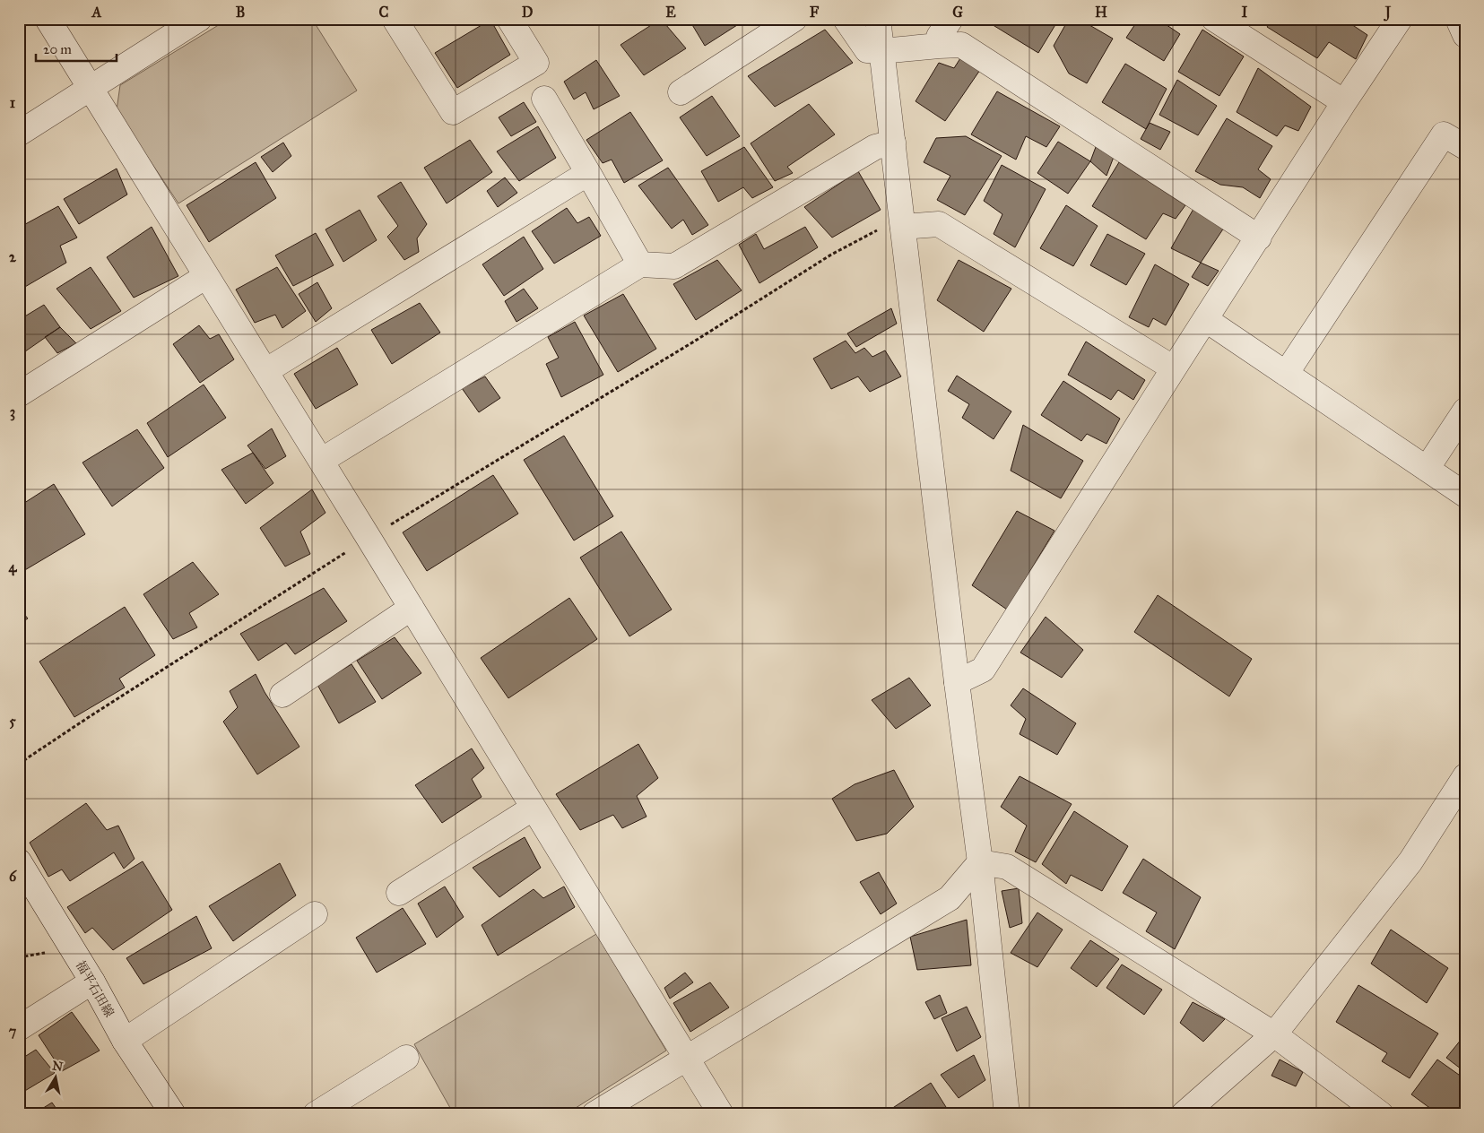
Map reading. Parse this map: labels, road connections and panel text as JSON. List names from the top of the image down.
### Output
{
  "streets": {
    "street": ["福平石田線"]
  },
  "scale_bar": "20 m",
  "north": "top",
  "grid": {
    "columns": [
      "A",
      "B",
      "C",
      "D",
      "E",
      "F",
      "G",
      "H",
      "I",
      "J"
    ],
    "rows": [
      "1",
      "2",
      "3",
      "4",
      "5",
      "6",
      "7"
    ]
  }
}
